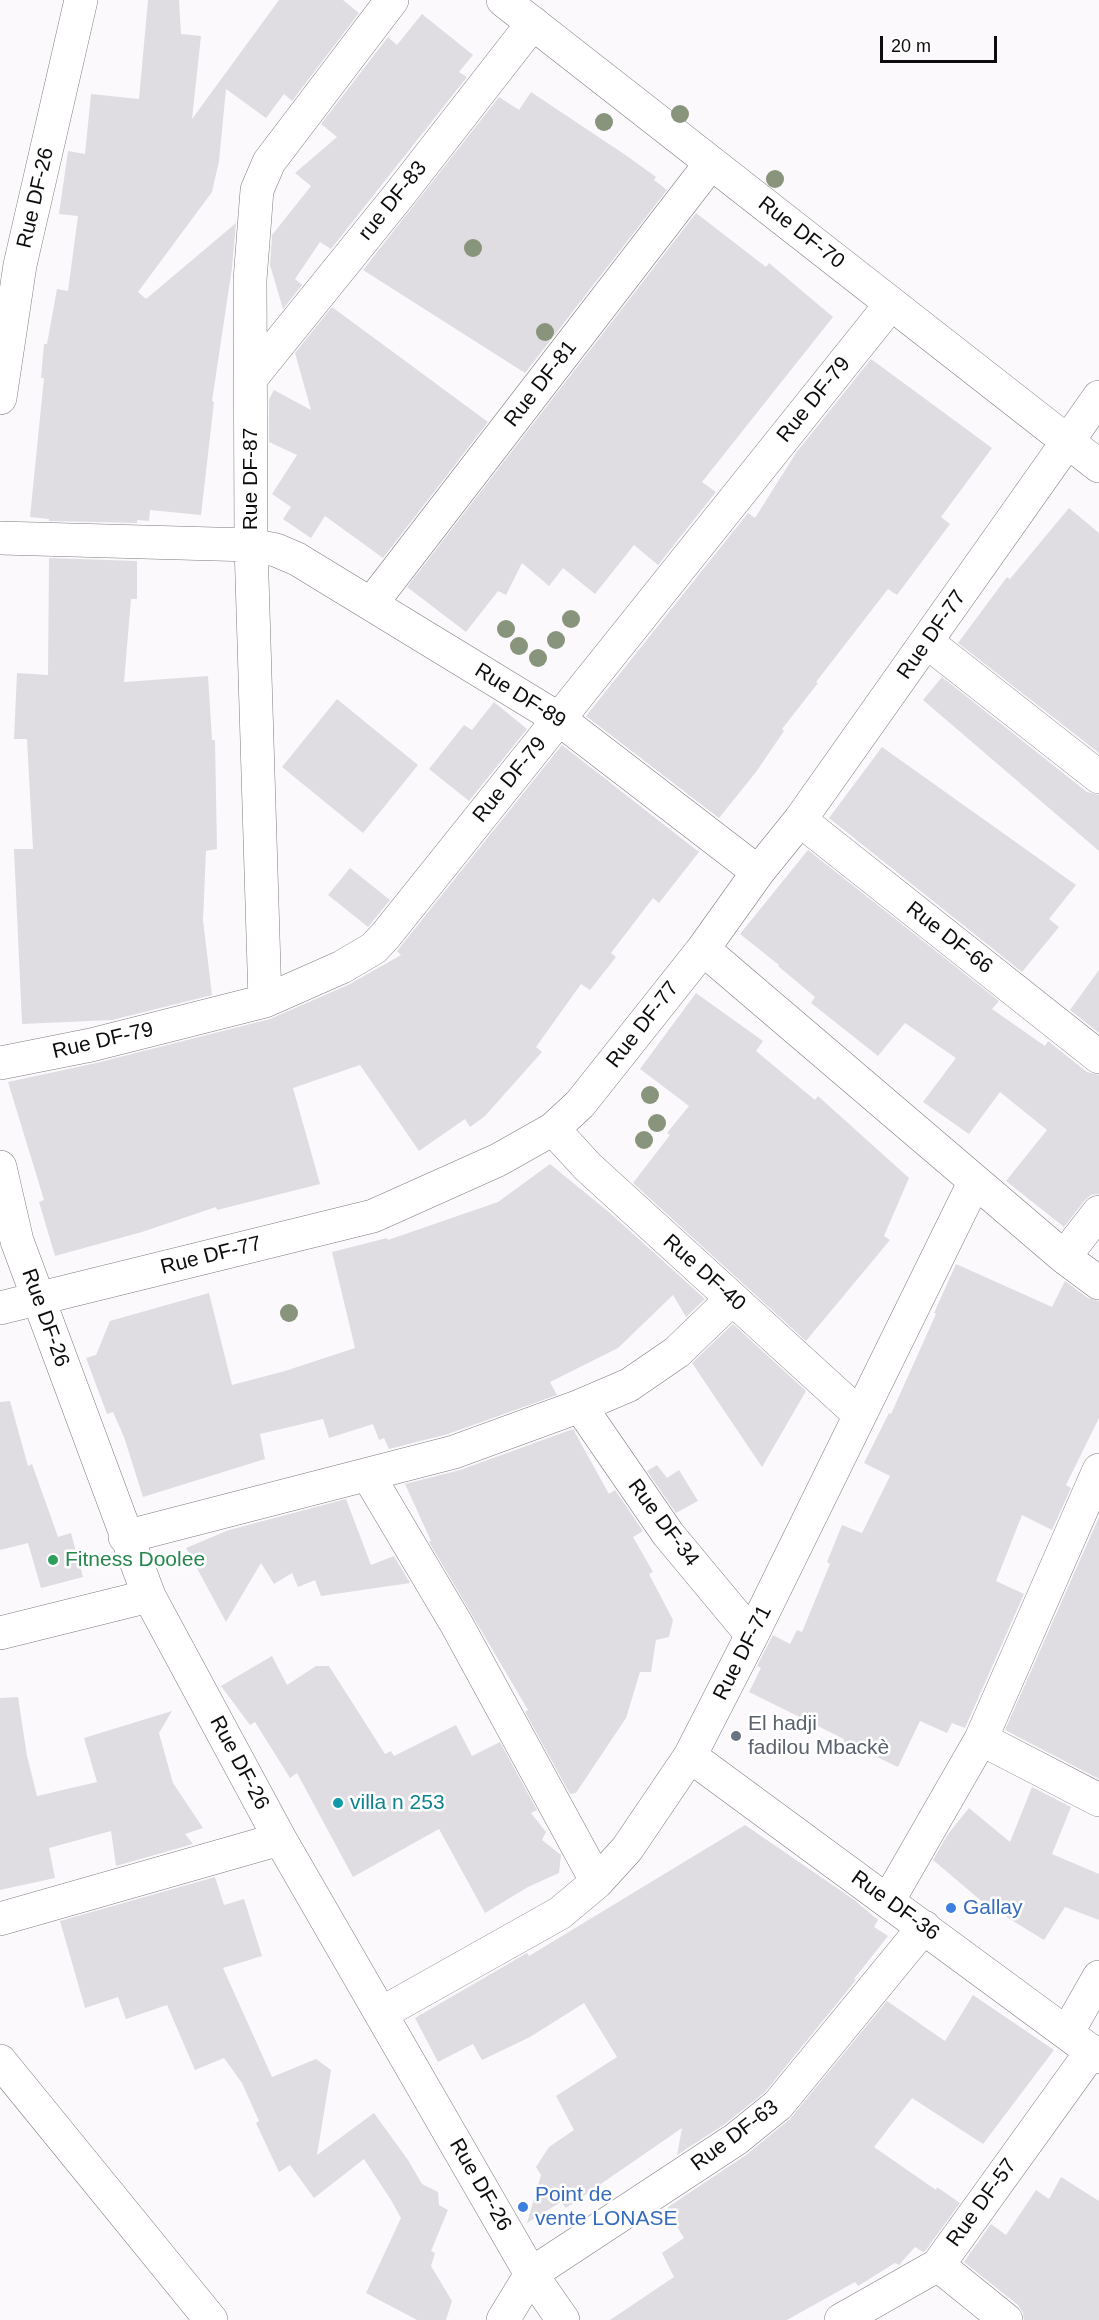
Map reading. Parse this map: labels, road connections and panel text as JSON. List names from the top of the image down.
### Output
{
  "streets": {
    "street": [
      "Rue DF-26",
      "rue DF-83",
      "Rue DF-70",
      "Rue DF-81",
      "Rue DF-79",
      "Rue DF-87",
      "Rue DF-77",
      "Rue DF-89",
      "Rue DF-66",
      "Rue DF-40",
      "Rue DF-34",
      "Rue DF-71",
      "Rue DF-36",
      "Rue DF-63",
      "Rue DF-57"
    ]
  },
  "crossings": [
    ["Rue DF-26", "Rue DF-77"],
    ["Rue DF-26", "Rue DF-71"],
    ["Rue DF-26", "Rue DF-63"],
    ["rue DF-83", "Rue DF-70"],
    ["rue DF-83", "Rue DF-87"],
    ["Rue DF-70", "Rue DF-81"],
    ["Rue DF-70", "Rue DF-79"],
    ["Rue DF-70", "Rue DF-77"],
    ["Rue DF-81", "Rue DF-89"],
    ["Rue DF-79", "Rue DF-87"],
    ["Rue DF-79", "Rue DF-89"],
    ["Rue DF-87", "Rue DF-89"],
    ["Rue DF-77", "Rue DF-89"],
    ["Rue DF-77", "Rue DF-66"],
    ["Rue DF-77", "Rue DF-40"],
    ["Rue DF-40", "Rue DF-71"],
    ["Rue DF-34", "Rue DF-71"],
    ["Rue DF-71", "Rue DF-36"],
    ["Rue DF-36", "Rue DF-63"],
    ["Rue DF-36", "Rue DF-57"]
  ],
  "places": [
    "Fitness Doolee",
    "El hadji fadilou Mbackè",
    "villa n 253",
    "Gallay",
    "Point de vente LONASE"
  ],
  "scale_bar": "20 m"
}
